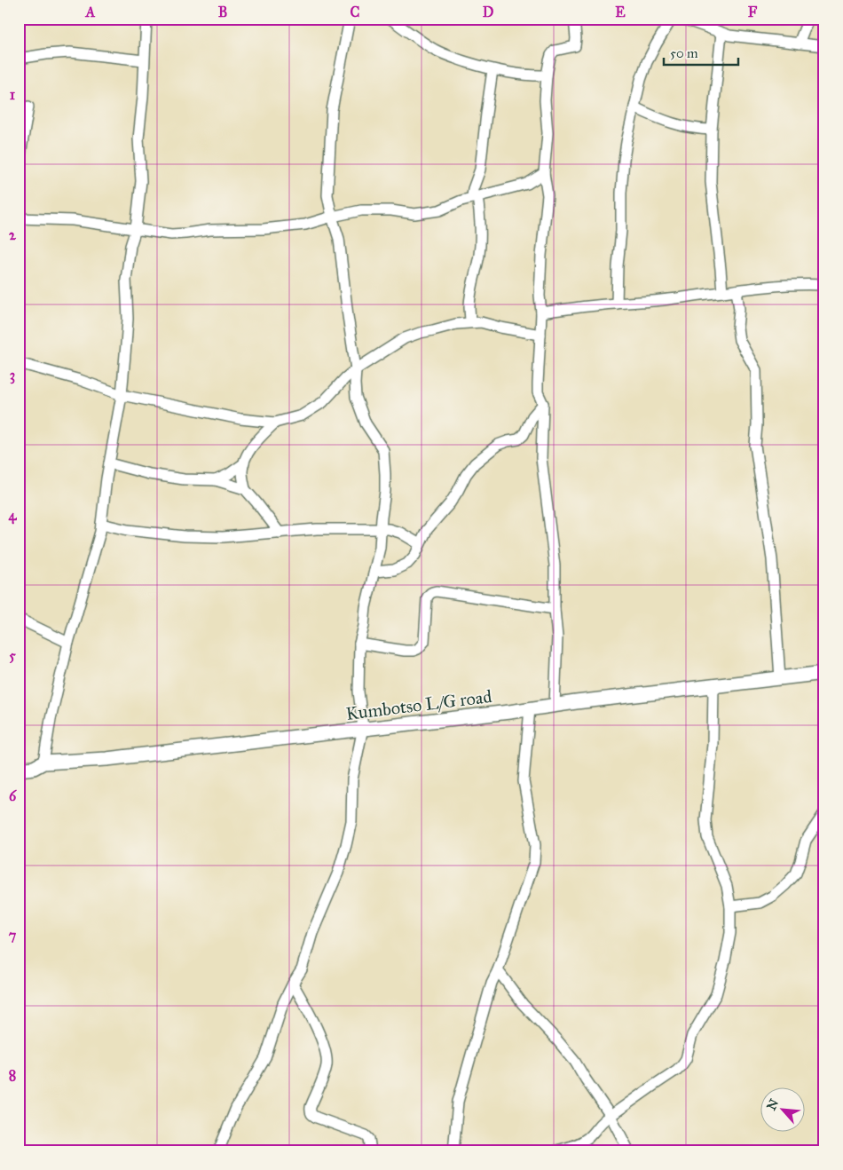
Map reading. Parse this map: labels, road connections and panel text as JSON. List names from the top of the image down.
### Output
{
  "streets": {
    "main road": ["Kumbotso L/G road"]
  },
  "scale_bar": "50 m",
  "north": "top left",
  "grid": {
    "columns": [
      "A",
      "B",
      "C",
      "D",
      "E",
      "F"
    ],
    "rows": [
      "1",
      "2",
      "3",
      "4",
      "5",
      "6",
      "7",
      "8"
    ]
  }
}
